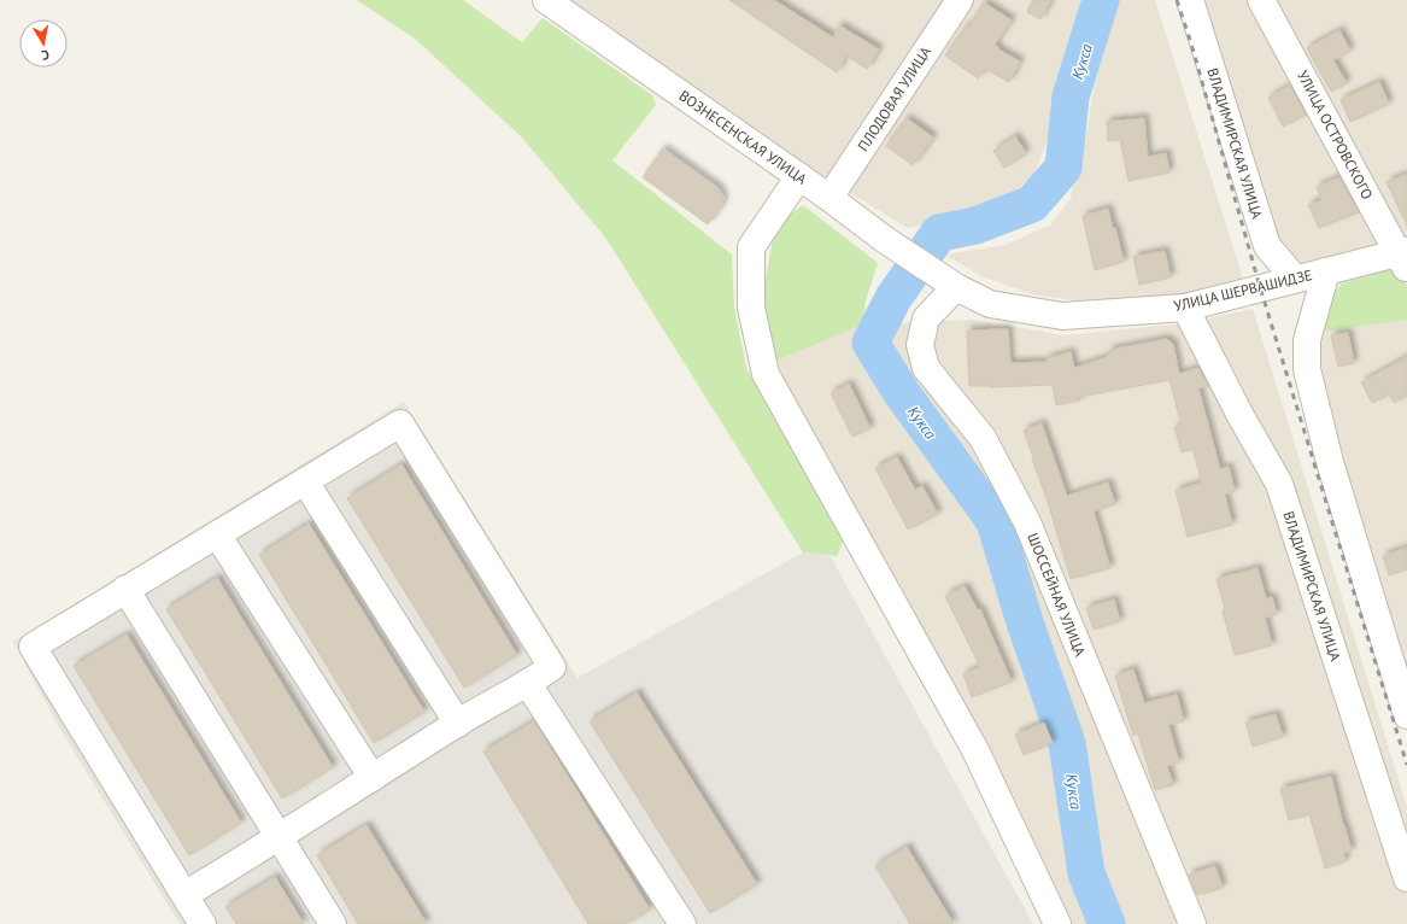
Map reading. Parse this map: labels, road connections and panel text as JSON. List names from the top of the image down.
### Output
{
  "streets": {
    "street": [
      "ПЛОДОВАЯ УЛИЦА",
      "УЛИЦА ОСТРОВСКОГО",
      "ВОЗНЕСЕНСКАЯ УЛИЦА",
      "ВЛАДИМИРСКАЯ УЛИЦА",
      "УЛИЦА ШЕРВАШИДЗЕ",
      "ШОССЕЙНАЯ УЛИЦА"
    ]
  },
  "crossings": [
    ["ПЛОДОВАЯ УЛИЦА", "ВОЗНЕСЕНСКАЯ УЛИЦА"],
    ["УЛИЦА ОСТРОВСКОГО", "УЛИЦА ШЕРВАШИДЗЕ"],
    ["ВОЗНЕСЕНСКАЯ УЛИЦА", "УЛИЦА ШЕРВАШИДЗЕ"],
    ["ВОЗНЕСЕНСКАЯ УЛИЦА", "ШОССЕЙНАЯ УЛИЦА"],
    ["ВЛАДИМИРСКАЯ УЛИЦА", "УЛИЦА ШЕРВАШИДЗЕ"],
    ["УЛИЦА ШЕРВАШИДЗЕ", "ШОССЕЙНАЯ УЛИЦА"]
  ],
  "water": ["Кукса"],
  "north": "bottom"
}
